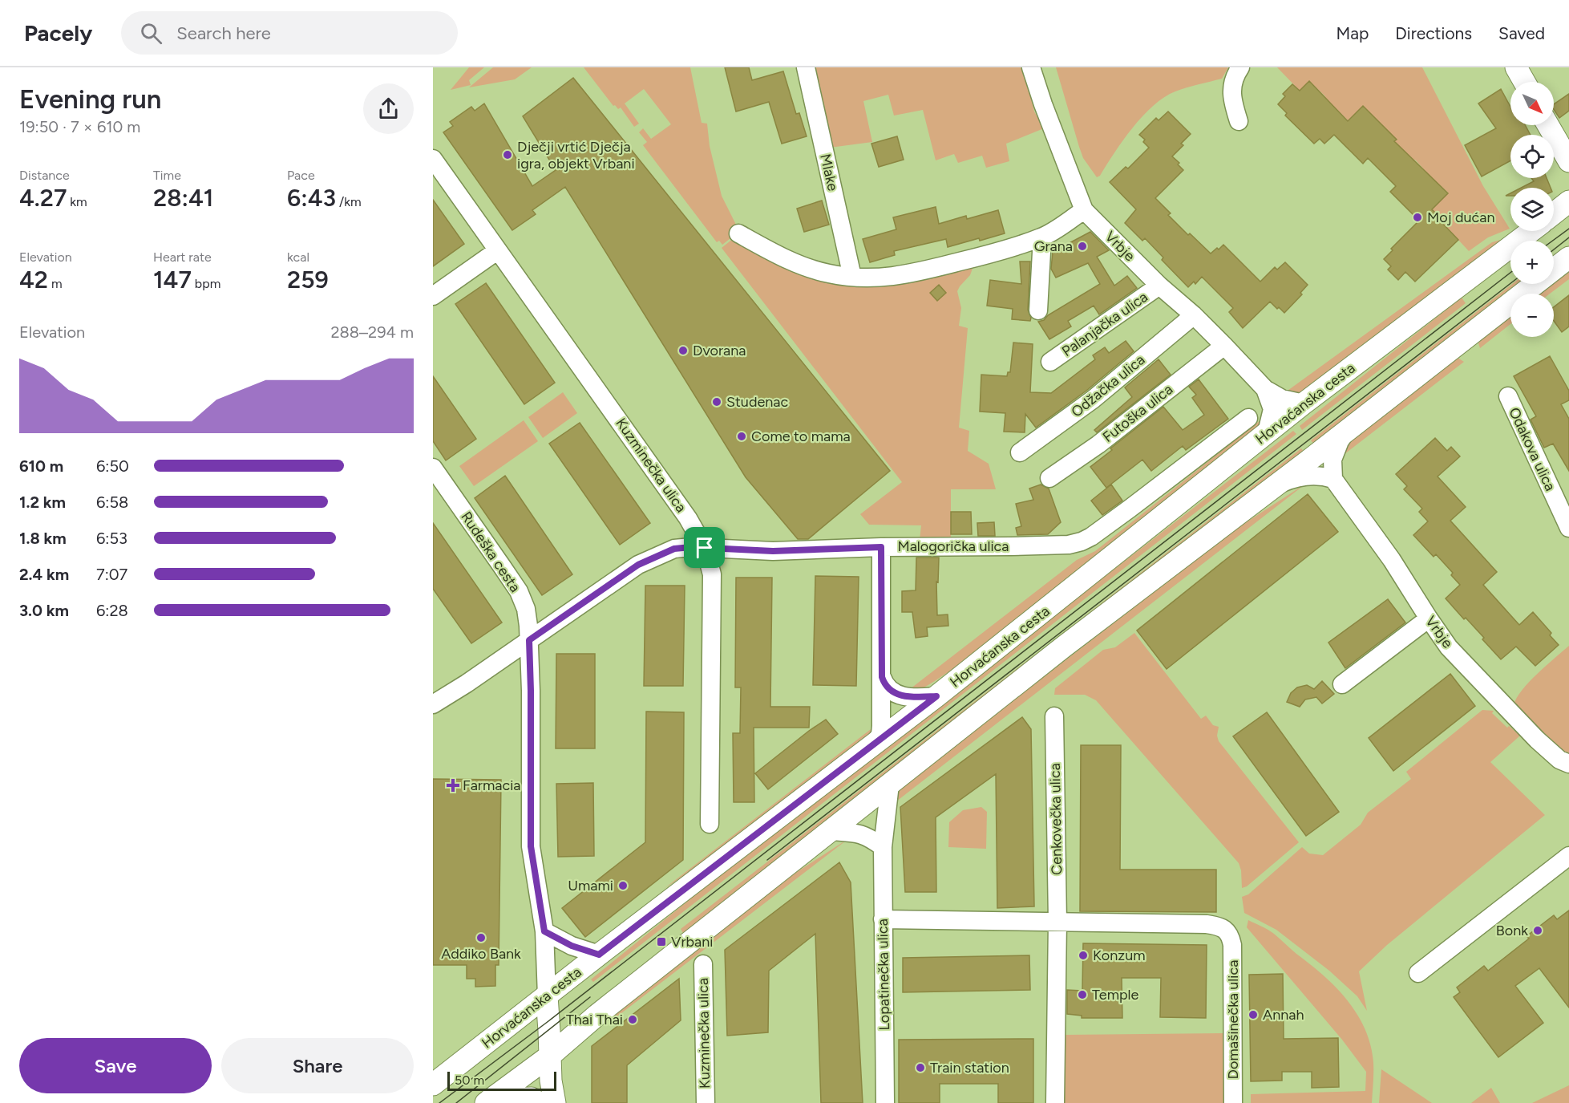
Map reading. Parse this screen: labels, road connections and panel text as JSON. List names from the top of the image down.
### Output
{
  "streets": {
    "street": [
      "Mlake",
      "Vrbje",
      "Palanjačka ulica",
      "Odžačka ulica",
      "Horvaćanska cesta",
      "Futoška ulica",
      "Odakova ulica",
      "Kuzminečka ulica",
      "Malogorička ulica",
      "Rudeška cesta",
      "Cenkovečka ulica",
      "Lopatinečka ulica",
      "Domašinečka ulica"
    ]
  },
  "crossings": [
    ["Vrbje", "Palanjačka ulica"],
    ["Vrbje", "Odžačka ulica"],
    ["Vrbje", "Horvaćanska cesta"],
    ["Vrbje", "Futoška ulica"],
    ["Horvaćanska cesta", "Rudeška cesta"],
    ["Kuzminečka ulica", "Malogorička ulica"],
    ["Malogorička ulica", "Rudeška cesta"],
    ["Cenkovečka ulica", "Domašinečka ulica"]
  ],
  "places": {
    "other": [
      "Dječji vrtić Dječja igra, objekt Vrbani",
      "Moj dućan",
      "Grana",
      "Dvorana",
      "Studenac",
      "Come to mama",
      "Umami",
      "Bonk",
      "Addiko Bank",
      "Konzum",
      "Temple",
      "Annah",
      "Thai Thai",
      "Train station"
    ],
    "health": ["Farmacia"],
    "transit": ["Vrbani"]
  },
  "scale_bar": "50 m",
  "north": "bottom right",
  "page": {
    "header": "Pacely",
    "search": "Search here",
    "nav": ["Map", "Directions", "Saved"],
    "heading": ["Evening run", "19:50 · 7 × 610 m"],
    "map_buttons": ["+", "−"],
    "stats": [
      ["Distance", "4.27 km"],
      ["Time", "28:41"],
      ["Pace", "6:43 /km"],
      ["Elevation", "42 m"],
      ["Heart rate", "147 bpm"],
      ["kcal", "259"]
    ],
    "chart": ["Elevation", "288–294 m"],
    "list": [
      {
        "name": "610 m",
        "note": "6:50"
      },
      {
        "name": "1.2 km",
        "note": "6:58"
      },
      {
        "name": "1.8 km",
        "note": "6:53"
      },
      {
        "name": "2.4 km",
        "note": "7:07"
      },
      {
        "name": "3.0 km",
        "note": "6:28"
      }
    ],
    "buttons": ["Save", "Share"],
    "scale": "50 m"
  }
}
